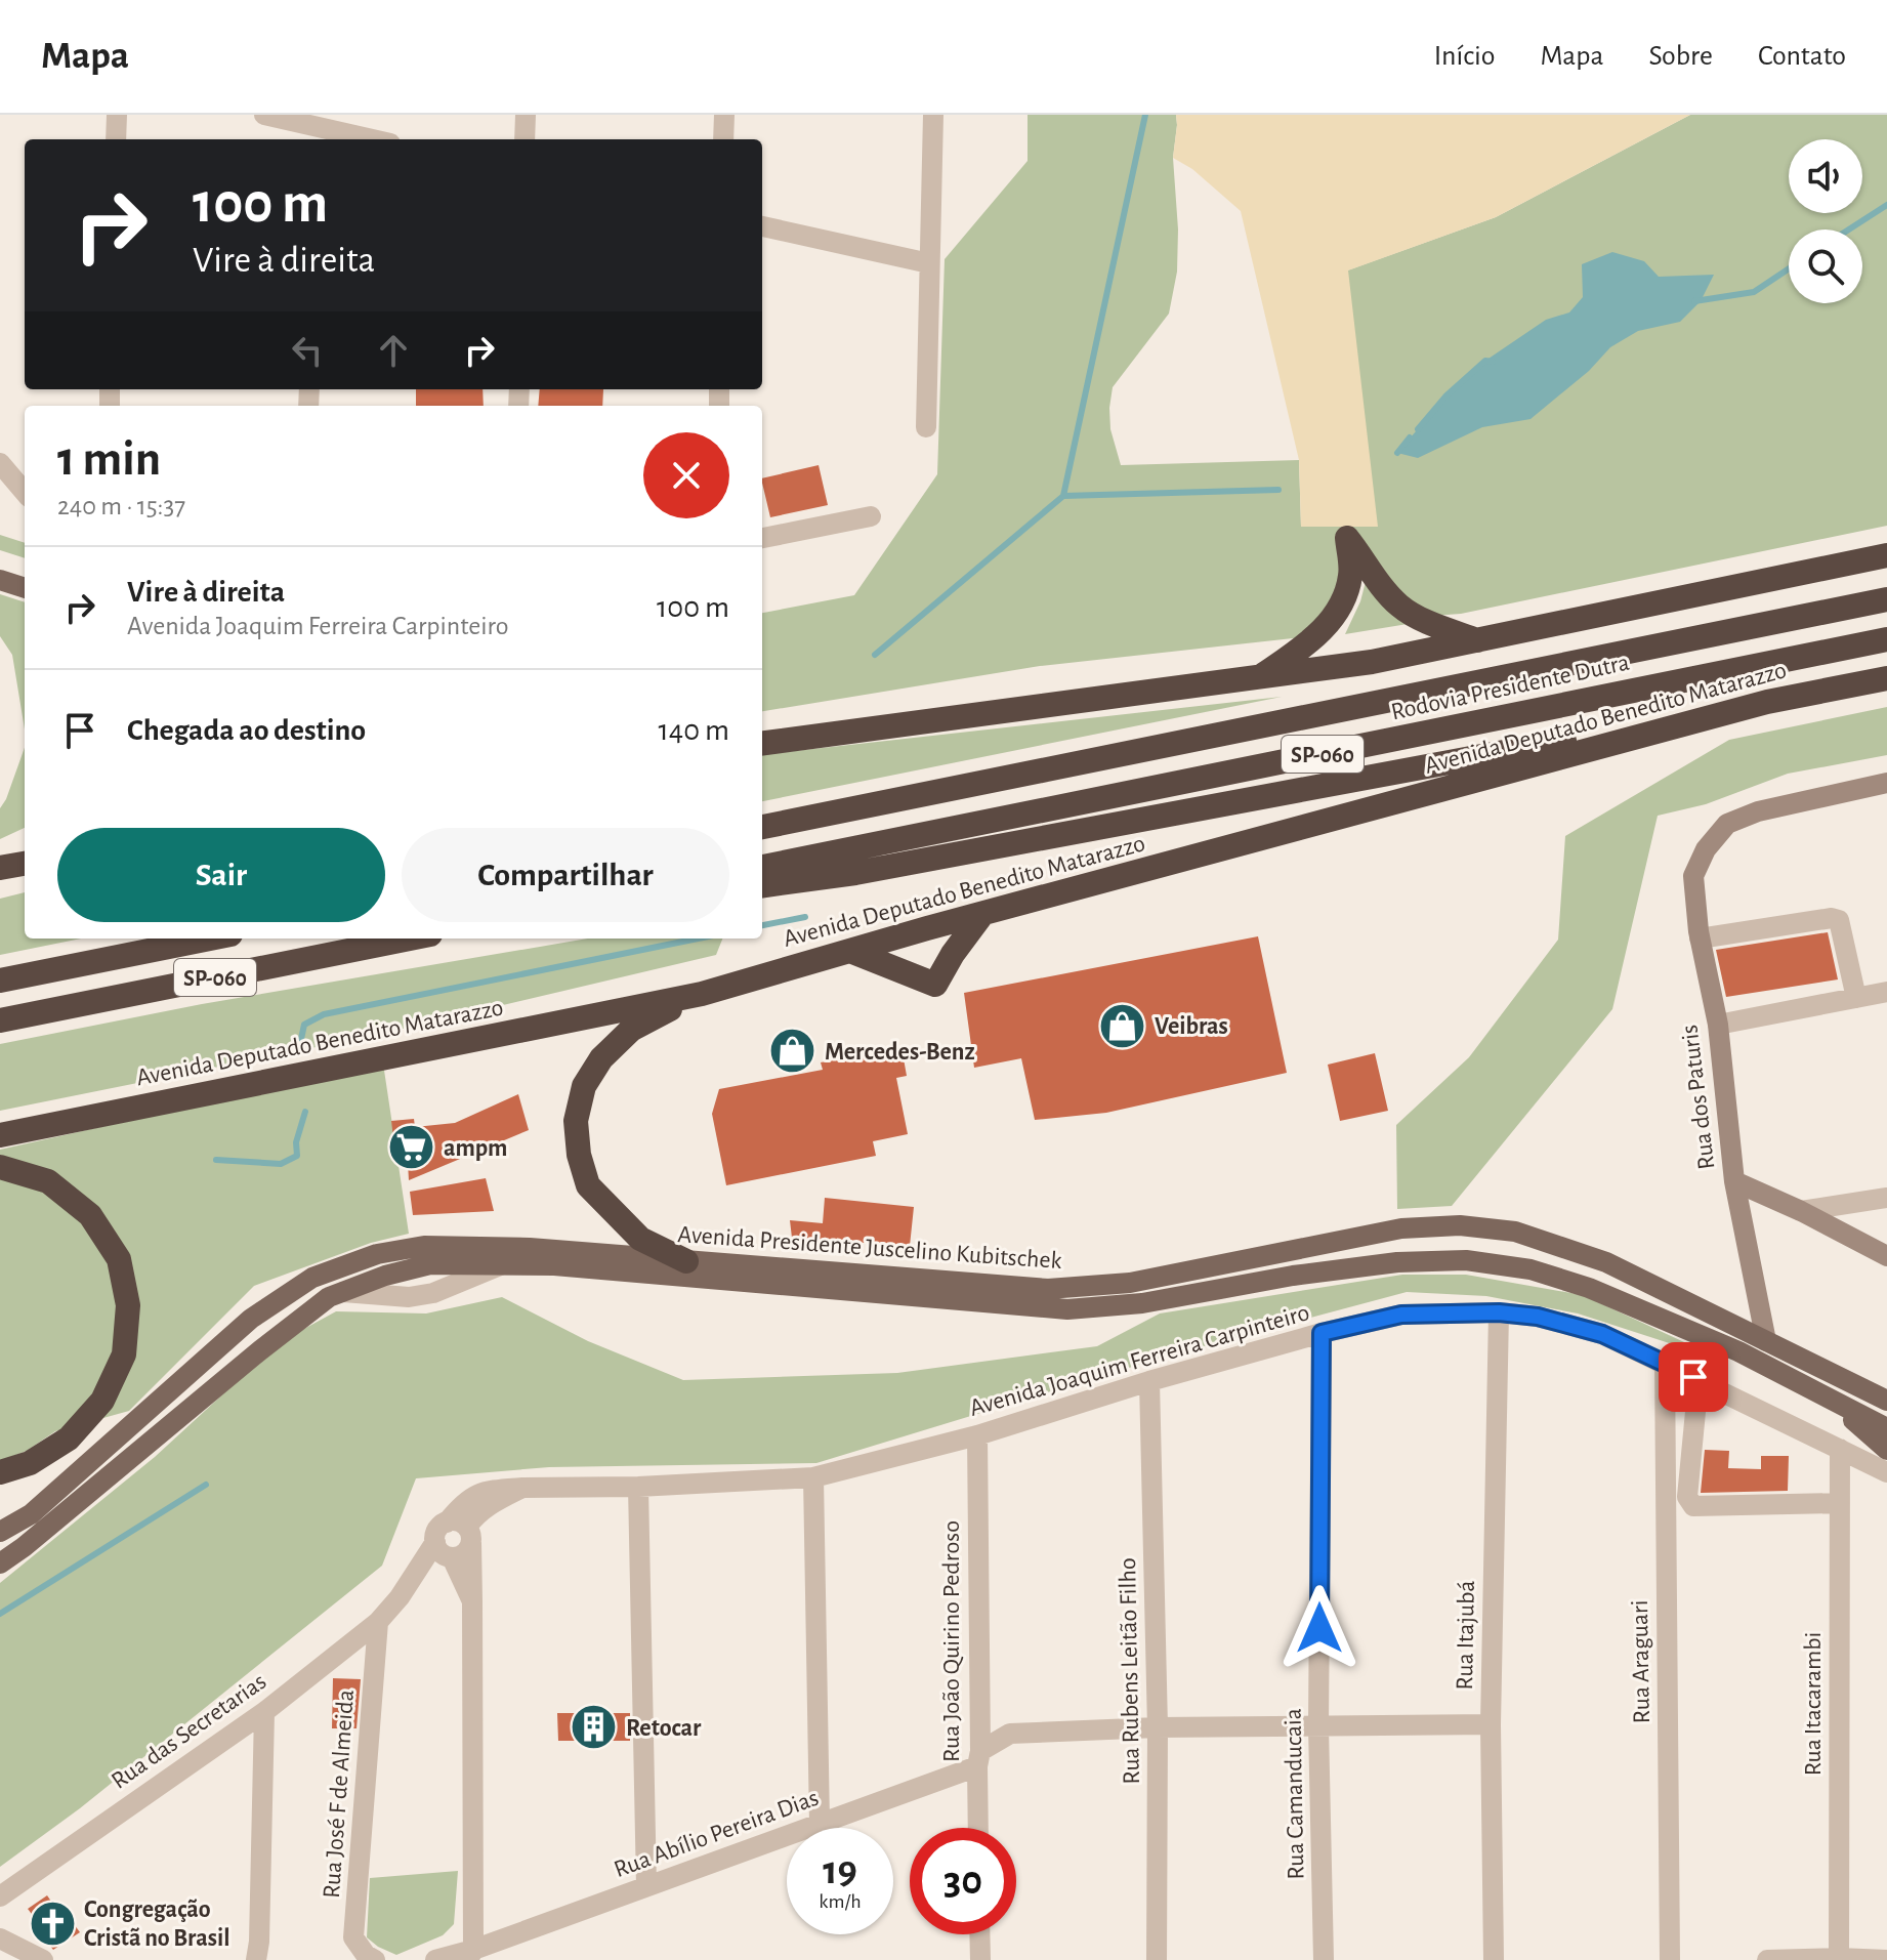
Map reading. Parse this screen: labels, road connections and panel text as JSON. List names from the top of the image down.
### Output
{
  "streets": {
    "highway": ["Rodovia Presidente Dutra", "Avenida Deputado Benedito Matarazzo", "SP-060"],
    "main road": ["Rua dos Paturis", "Avenida Presidente Juscelino Kubitschek"],
    "street": [
      "Avenida Joaquim Ferreira Carpinteiro",
      "Rua Itajubá",
      "Rua João Quirino Pedroso",
      "Rua Araguari",
      "Rua Rubens Leitão Filho",
      "Rua Itacarambi",
      "Rua das Secretarias",
      "Rua José F de Almeida",
      "Rua Camanducaia",
      "Rua Abílio Pereira Dias"
    ]
  },
  "crossings": [
    ["Rua dos Paturis", "Avenida Presidente Juscelino Kubitschek"],
    ["Avenida Joaquim Ferreira Carpinteiro", "Rua Itajubá"],
    ["Avenida Joaquim Ferreira Carpinteiro", "Rua João Quirino Pedroso"],
    ["Avenida Joaquim Ferreira Carpinteiro", "Rua Araguari"],
    ["Avenida Joaquim Ferreira Carpinteiro", "Rua Rubens Leitão Filho"],
    ["Avenida Joaquim Ferreira Carpinteiro", "Rua Itacarambi"],
    ["Avenida Joaquim Ferreira Carpinteiro", "Rua das Secretarias"],
    ["Avenida Joaquim Ferreira Carpinteiro", "Rua Camanducaia"],
    ["Rua Itajubá", "Rua Abílio Pereira Dias"],
    ["Rua João Quirino Pedroso", "Rua Abílio Pereira Dias"],
    ["Rua Rubens Leitão Filho", "Rua Abílio Pereira Dias"],
    ["Rua das Secretarias", "Rua José F de Almeida"],
    ["Rua Camanducaia", "Rua Abílio Pereira Dias"]
  ],
  "places": {
    "shop": ["Veibras", "Mercedes-Benz"],
    "supermarket": ["ampm"],
    "building": ["Retocar"],
    "church": ["Congregação Cristã no Brasil"]
  },
  "page": {
    "header": "Mapa",
    "nav": [
      "Início",
      "Mapa",
      "Sobre",
      "Contato"
    ],
    "turn": ["100 m", "Vire à direita"],
    "heading": ["1 min", "240 m · 15:37"],
    "list": [
      {
        "name": "Vire à direita",
        "note": "Avenida Joaquim Ferreira Carpinteiro",
        "value": "100 m"
      },
      {
        "name": "Chegada ao destino",
        "value": "140 m"
      }
    ],
    "buttons": ["Sair", "Compartilhar"],
    "speed": "19 km/h",
    "limit": "30"
  }
}
